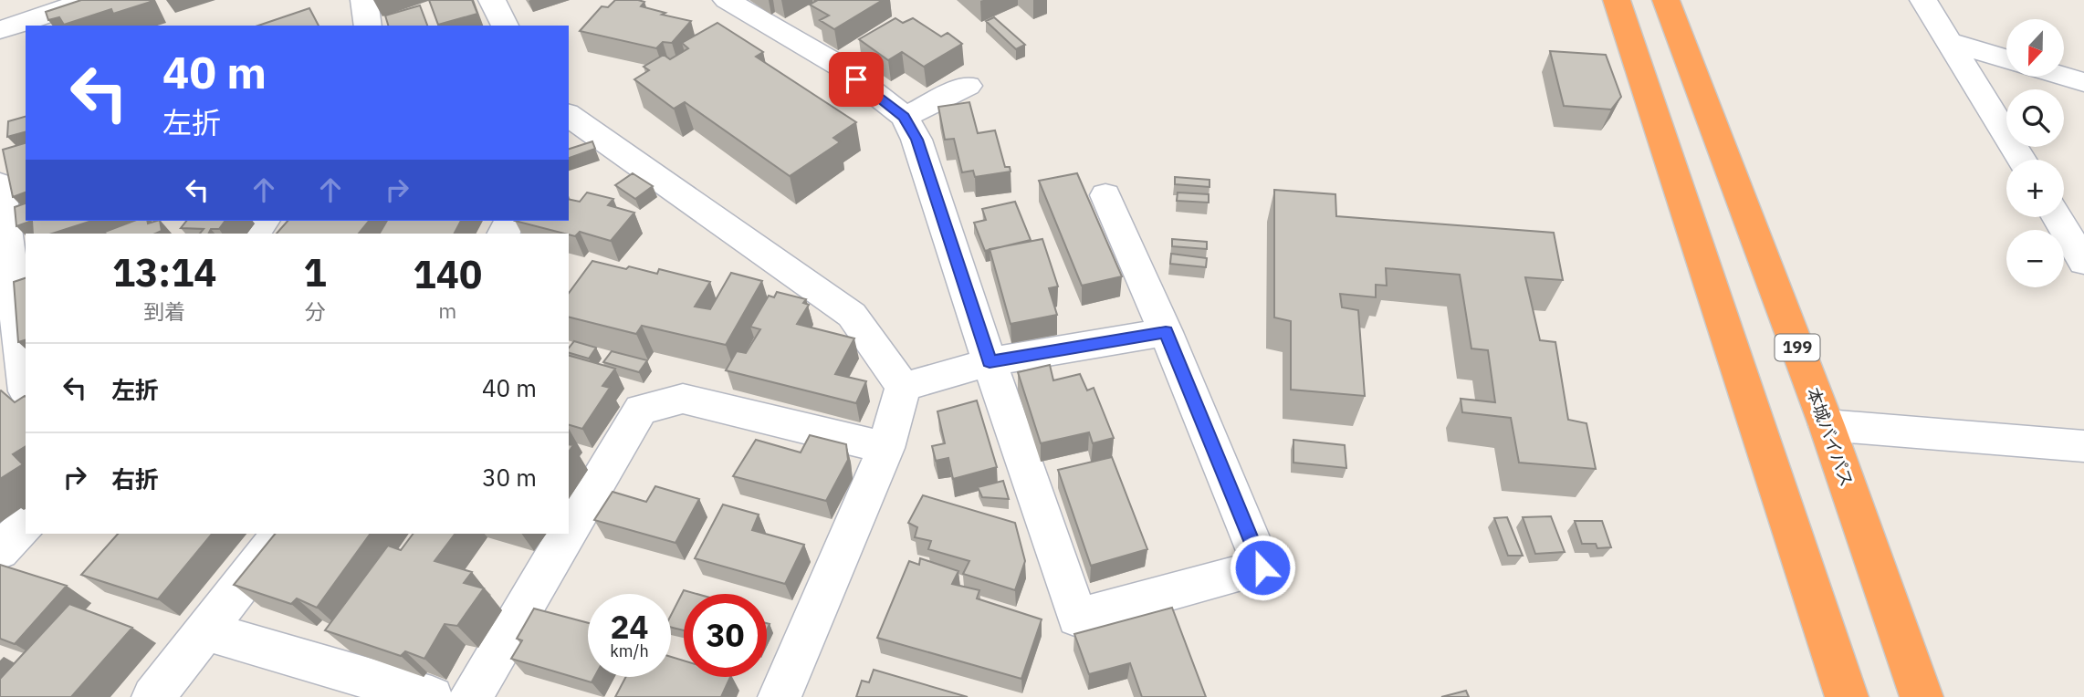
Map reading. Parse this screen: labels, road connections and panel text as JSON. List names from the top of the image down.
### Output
{
  "streets": {
    "highway": ["199", "本城バイパス"]
  },
  "north": "bottom",
  "page": {
    "map_buttons": ["+", "−"],
    "turn": ["40 m", "左折"],
    "eta": [
      "13:14",
      "到着",
      "1",
      "分",
      "140",
      "m"
    ],
    "list": [
      {
        "name": "左折",
        "value": "40 m"
      },
      {
        "name": "右折",
        "value": "30 m"
      }
    ],
    "speed": "24 km/h",
    "limit": "30"
  }
}
